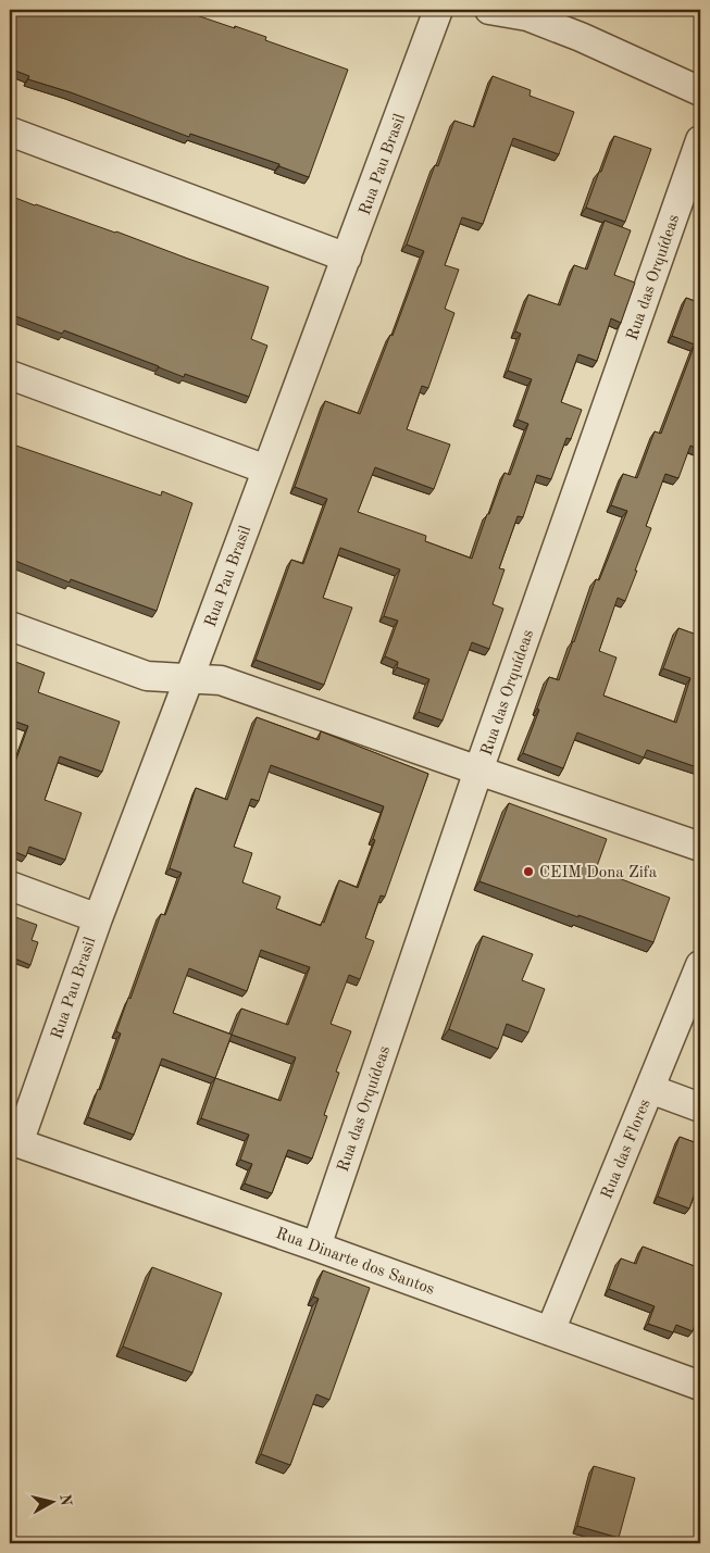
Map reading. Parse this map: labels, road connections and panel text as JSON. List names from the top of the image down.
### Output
{
  "streets": {
    "street": [
      "Rua Pau Brasil",
      "Rua das Orquídeas",
      "Rua das Flores",
      "Rua Dinarte dos Santos"
    ]
  },
  "crossings": [
    ["Rua Pau Brasil", "Rua Dinarte dos Santos"],
    ["Rua das Orquídeas", "Rua Dinarte dos Santos"],
    ["Rua das Flores", "Rua Dinarte dos Santos"]
  ],
  "places": ["CEIM Dona Zifa"],
  "north": "right"
}
